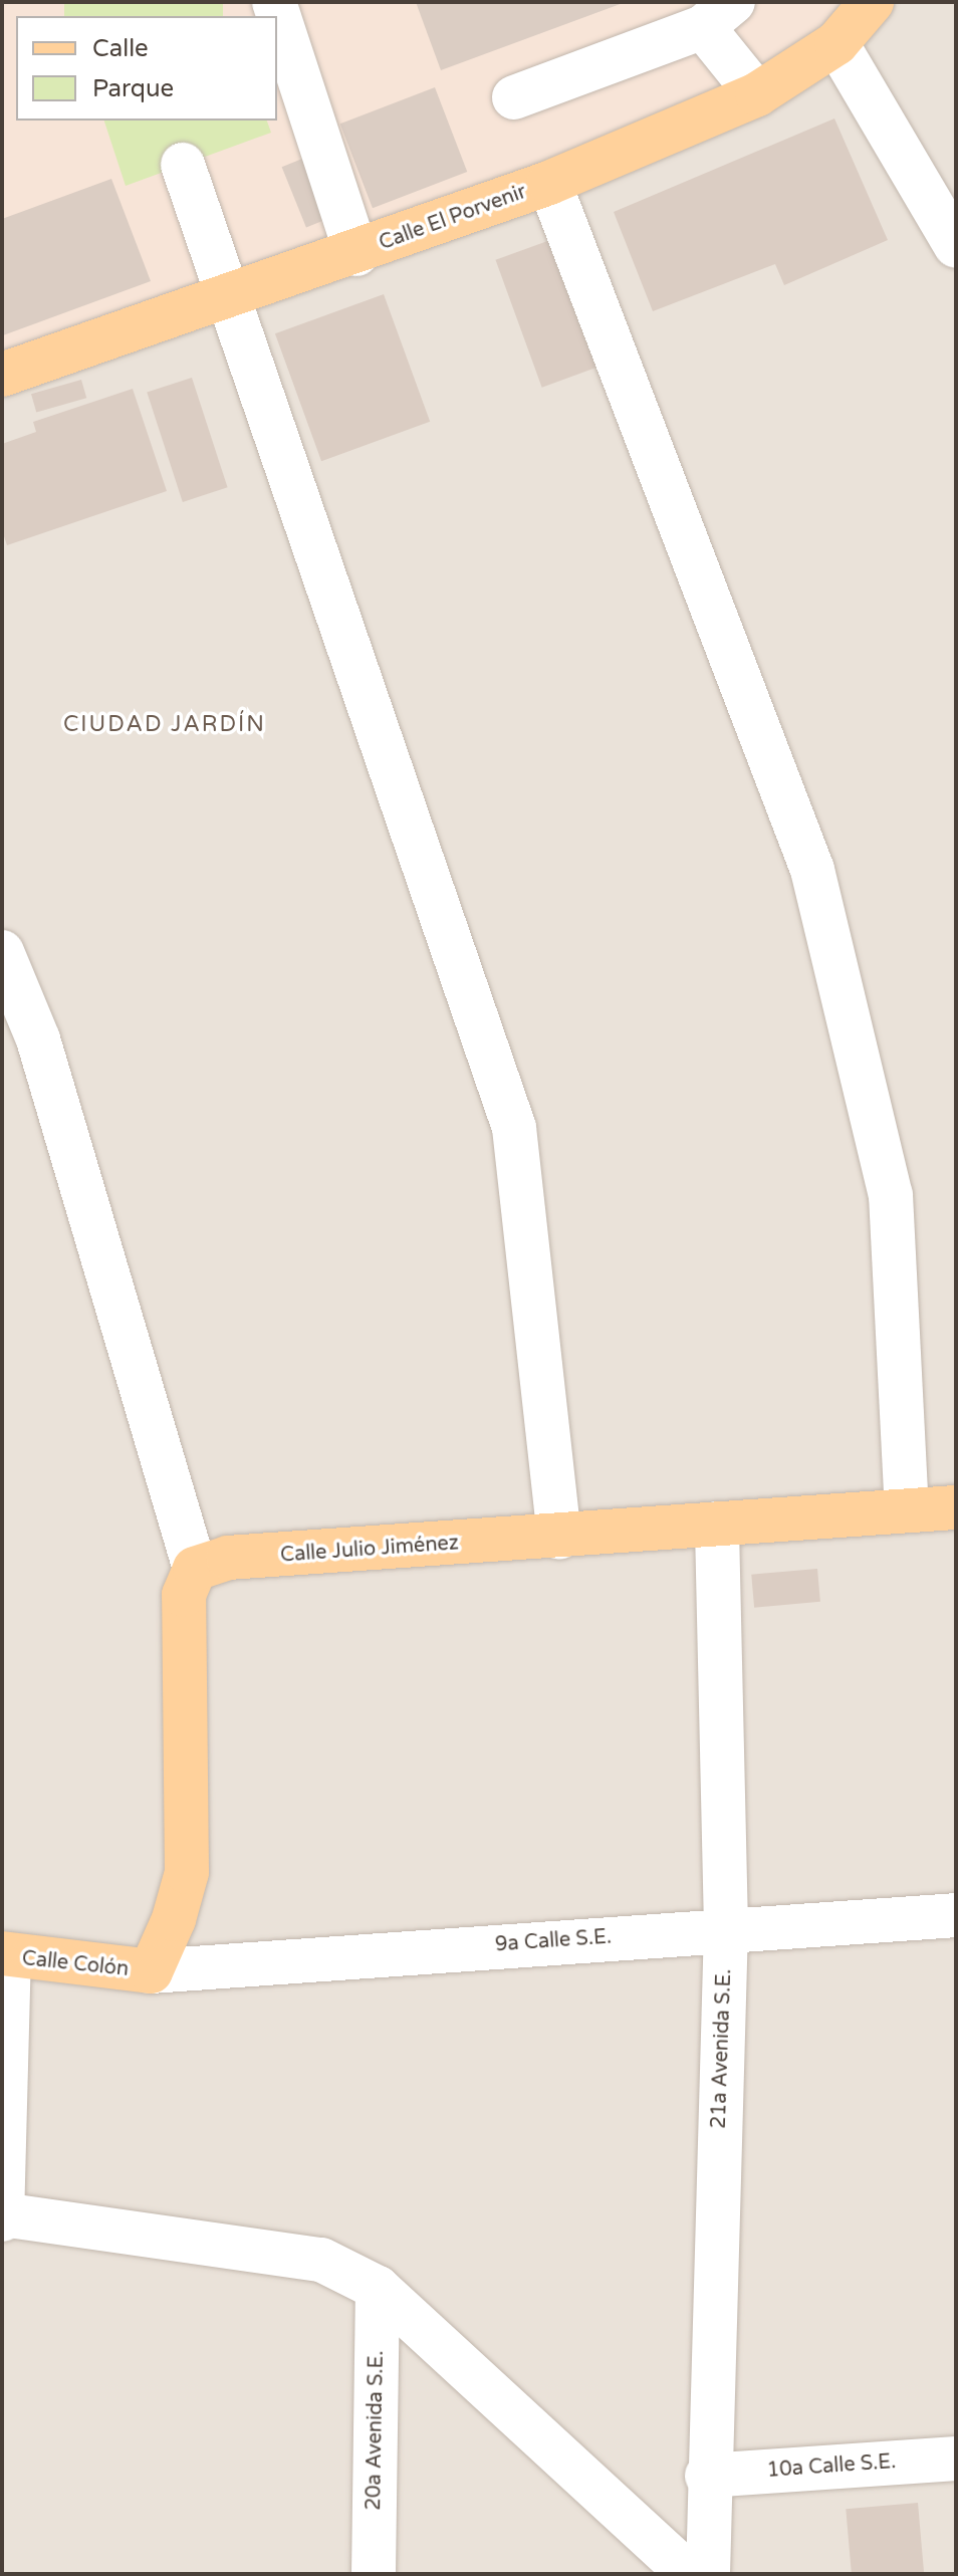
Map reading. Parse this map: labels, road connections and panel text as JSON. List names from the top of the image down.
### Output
{
  "streets": {
    "main road": ["Calle El Porvenir", "Calle Julio Jiménez", "Calle Colón"],
    "street": [
      "9a Calle S.E.",
      "21a Avenida S.E.",
      "20a Avenida S.E.",
      "10a Calle S.E."
    ]
  },
  "crossings": [
    ["Calle Julio Jiménez", "21a Avenida S.E."],
    ["9a Calle S.E.", "Calle Colón"],
    ["9a Calle S.E.", "21a Avenida S.E."],
    ["21a Avenida S.E.", "10a Calle S.E."]
  ],
  "districts": ["CIUDAD JARDÍN"],
  "legend": ["Calle", "Parque"]
}
